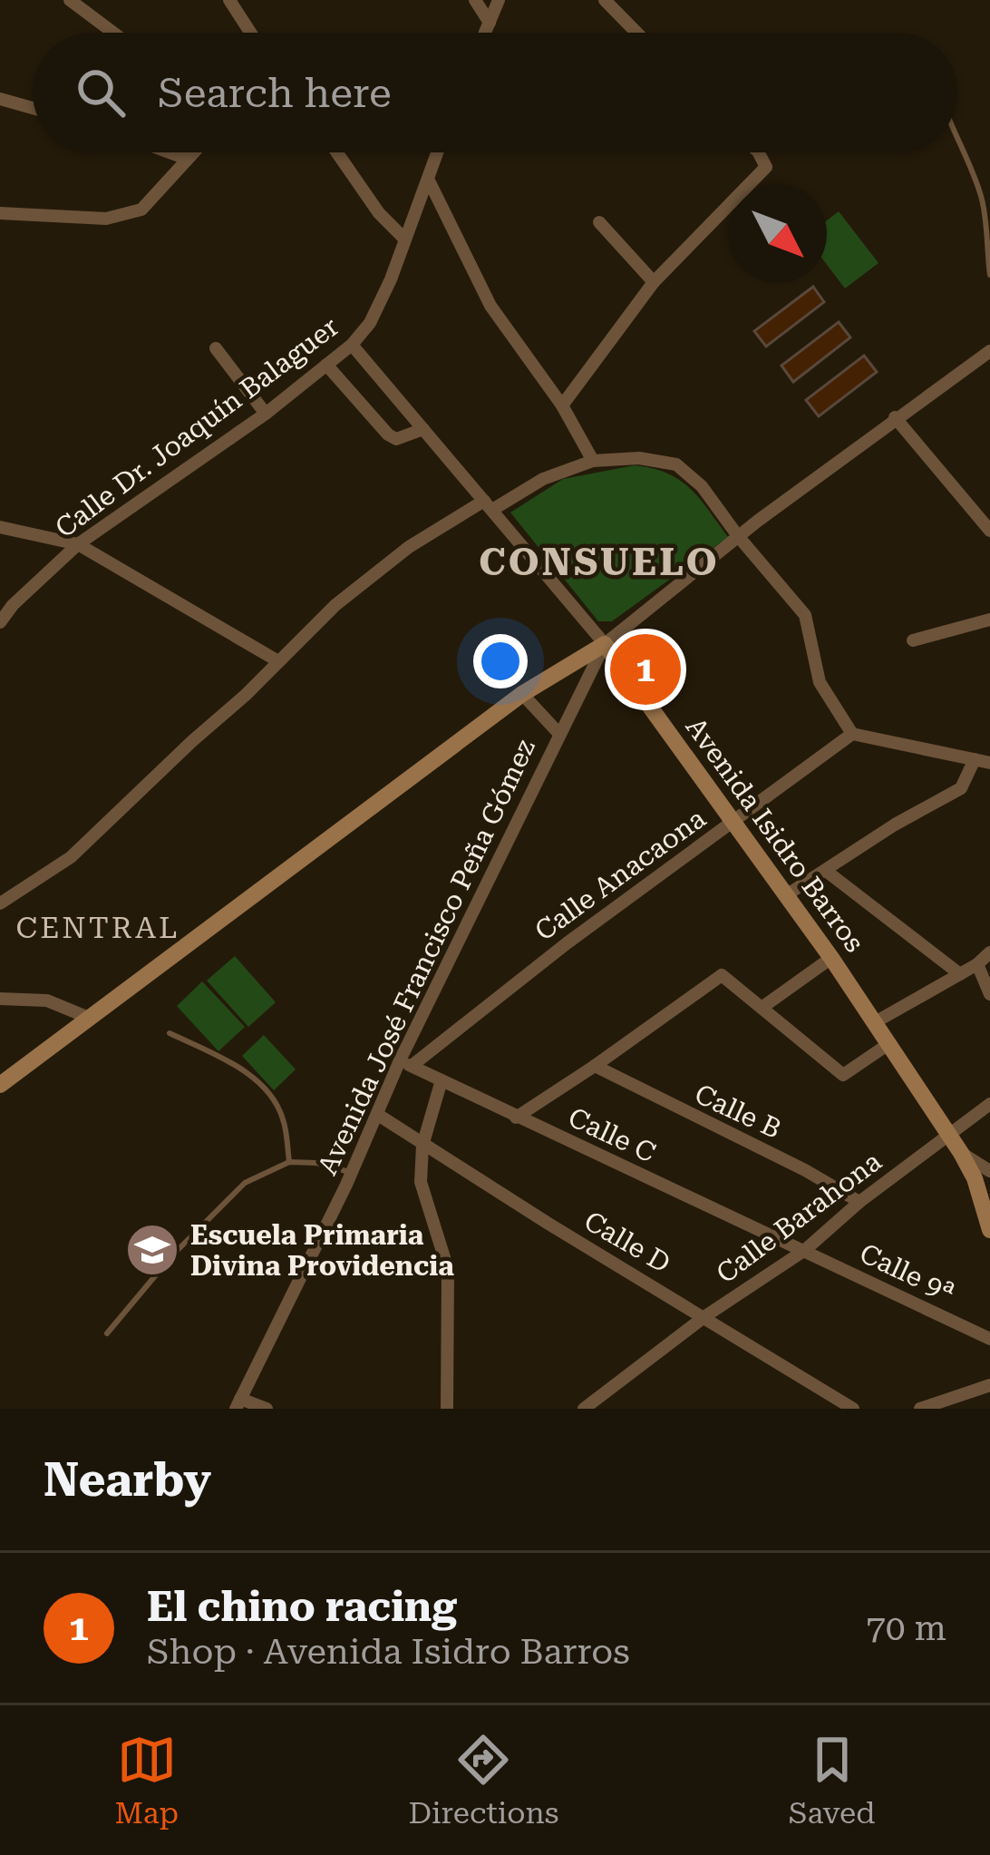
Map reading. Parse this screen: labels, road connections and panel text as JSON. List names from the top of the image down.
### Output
{
  "streets": {
    "street": [
      "Calle Dr. Joaquín Balaguer",
      "Avenida Isidro Barros",
      "Calle Anacaona",
      "Avenida José Francisco Peña Gómez",
      "Calle B",
      "Calle C",
      "Calle Barahona",
      "Calle D",
      "Calle 9ª"
    ]
  },
  "crossings": [
    ["Calle Dr. Joaquín Balaguer", "Avenida Isidro Barros"],
    ["Avenida Isidro Barros", "Calle Anacaona"],
    ["Avenida Isidro Barros", "Avenida José Francisco Peña Gómez"],
    ["Avenida Isidro Barros", "Calle Barahona"],
    ["Calle Anacaona", "Avenida José Francisco Peña Gómez"],
    ["Calle Anacaona", "Calle C"],
    ["Avenida José Francisco Peña Gómez", "Calle C"],
    ["Avenida José Francisco Peña Gómez", "Calle D"],
    ["Calle B", "Calle Barahona"],
    ["Calle C", "Calle Barahona"],
    ["Calle C", "Calle 9ª"],
    ["Calle Barahona", "Calle D"],
    ["Calle Barahona", "Calle 9ª"]
  ],
  "districts": ["CONSUELO", "CENTRAL"],
  "places": {
    "school or university": ["Escuela Primaria Divina Providencia"]
  },
  "north": "bottom right",
  "page": {
    "search": "Search here",
    "pins": "1",
    "heading": "Nearby",
    "list": [
      {
        "mark": "1",
        "name": "El chino racing",
        "note": "Shop · Avenida Isidro Barros",
        "value": "70 m"
      }
    ],
    "nav": ["Map", "Directions", "Saved"]
  }
}
